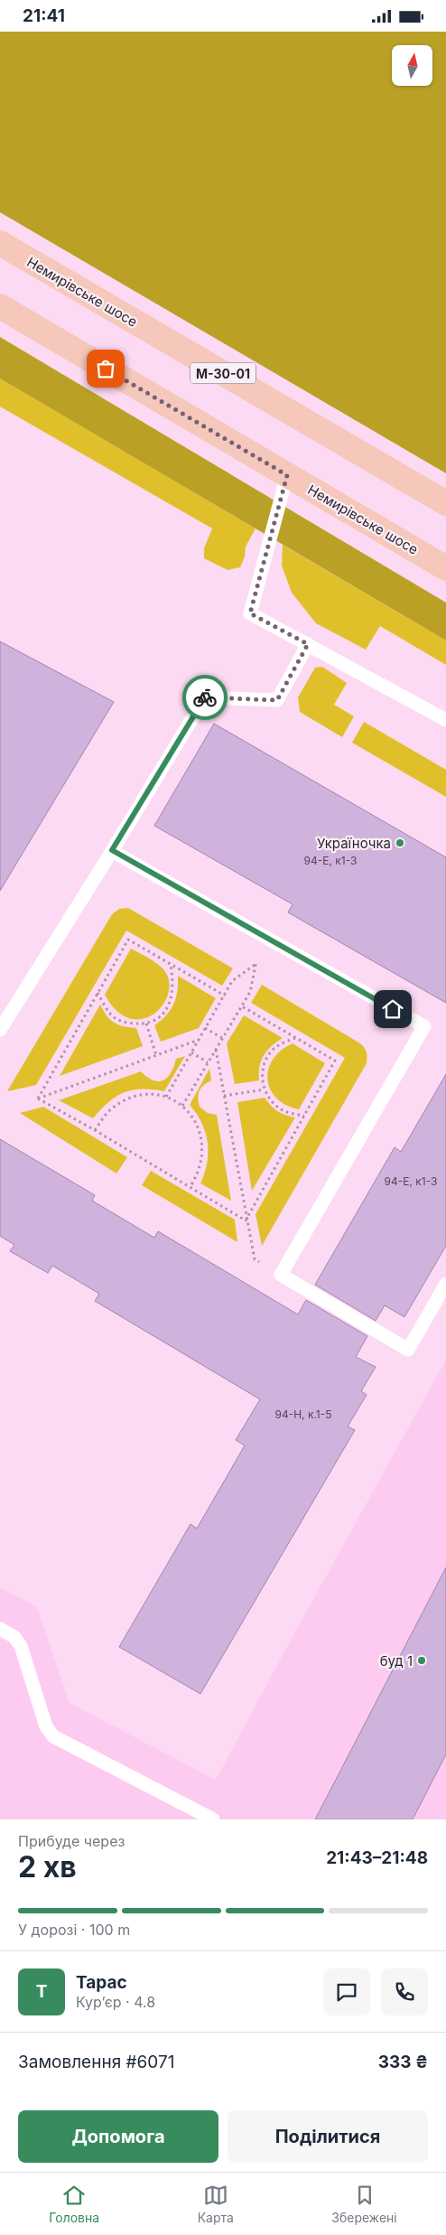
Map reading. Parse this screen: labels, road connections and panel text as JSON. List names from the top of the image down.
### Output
{
  "streets": {
    "main road": ["Немирівське шосе", "М-30-01"]
  },
  "places": ["Україночка", "буд 1"],
  "house_numbers": ["94-Е, к1-3", "94-Е, к1-3", "94-Н, к.1-5"],
  "north": "top",
  "page": {
    "status": "21:41",
    "heading": ["2 хв", "Прибуде через", "21:43–21:48"],
    "panel": [
      "Тарас",
      "Кур’єр · 4.8",
      "Замовлення #6071",
      "333 ₴"
    ],
    "bar": "У дорозі · 100 m",
    "round": "Т",
    "buttons": ["Допомога", "Поділитися"],
    "tabs": ["Головна", "Карта", "Збережені"]
  }
}
